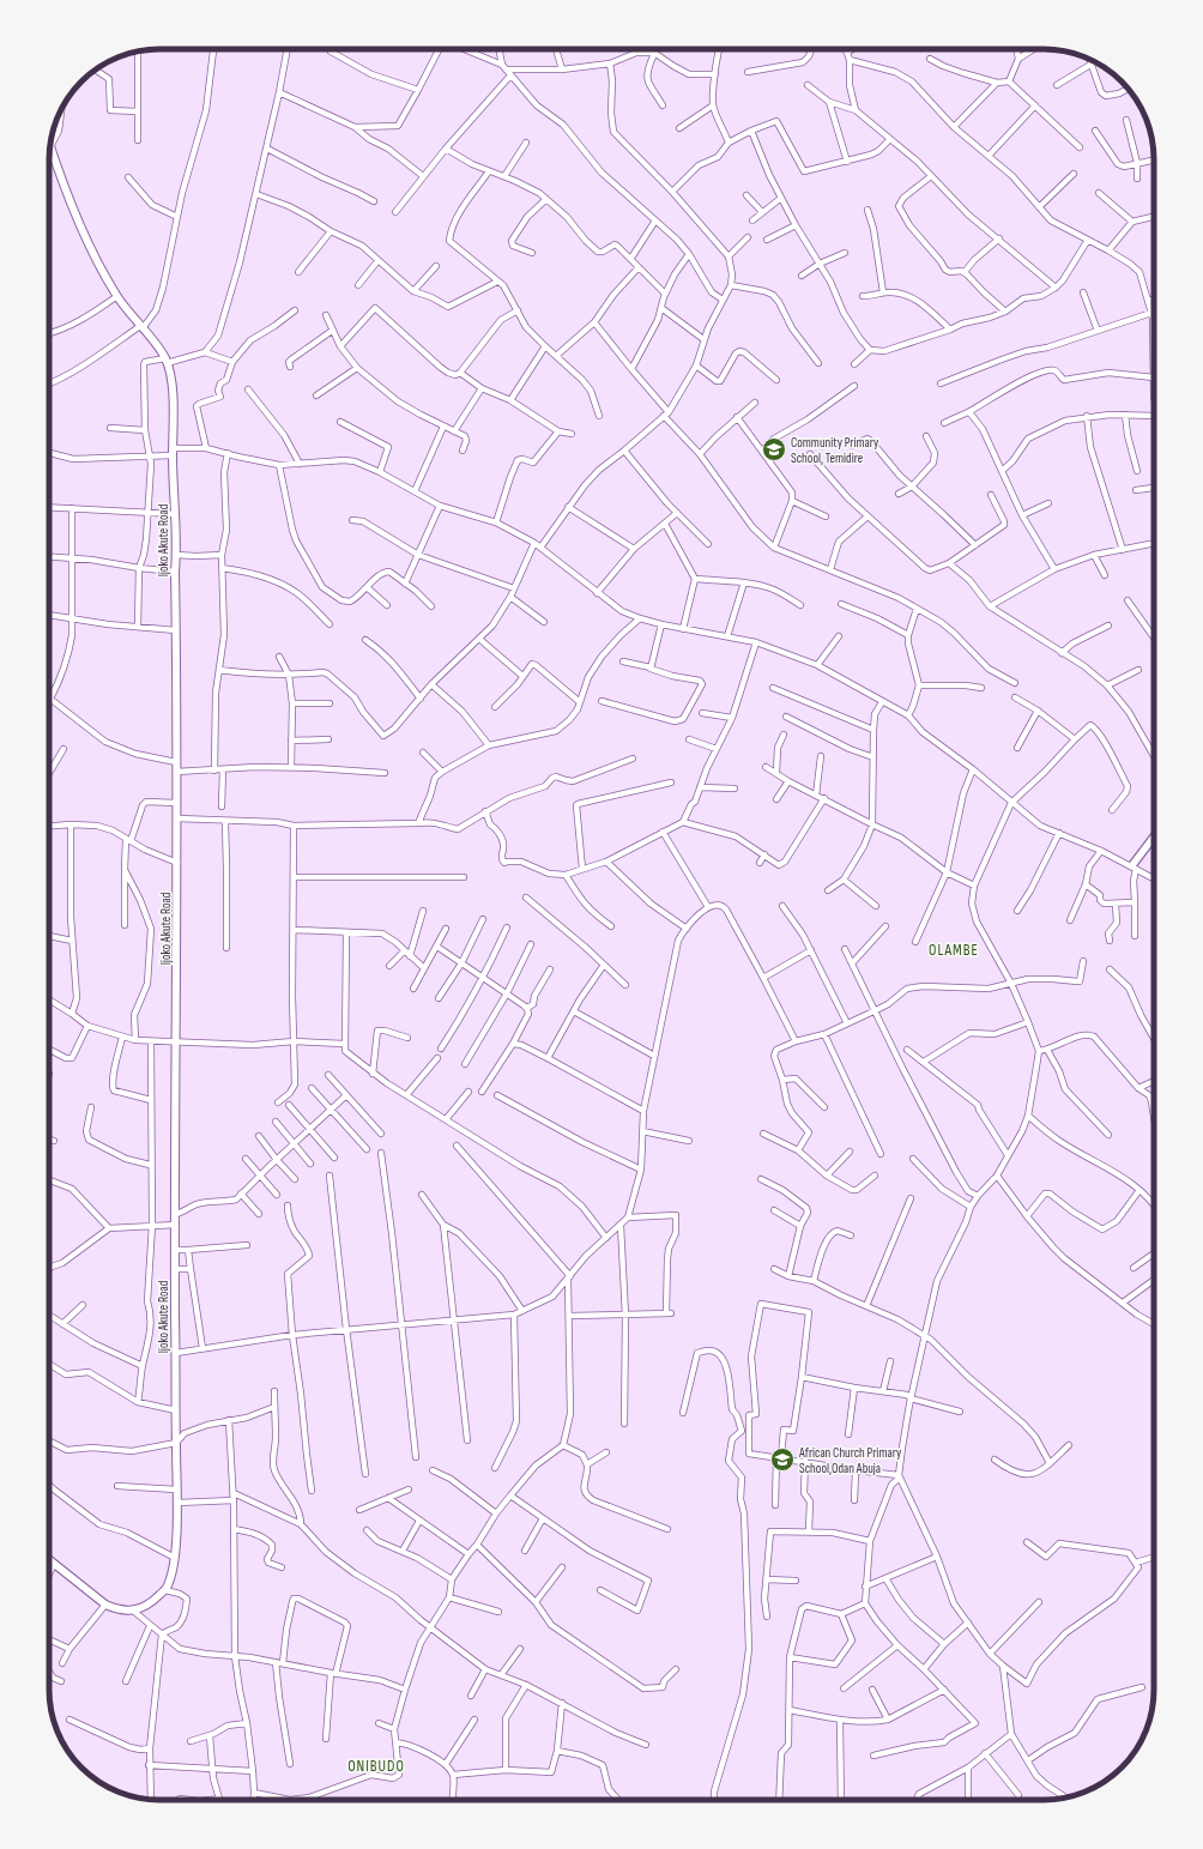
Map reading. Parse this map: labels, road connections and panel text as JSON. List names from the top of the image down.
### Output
{
  "streets": {
    "main road": ["Ijoko Akute Road"]
  },
  "districts": ["OLAMBE", "ONIBUDO"],
  "places": {
    "school or university": ["Community Primary School, Temidire", "African Church Primary School,Odan Abuja"]
  }
}
